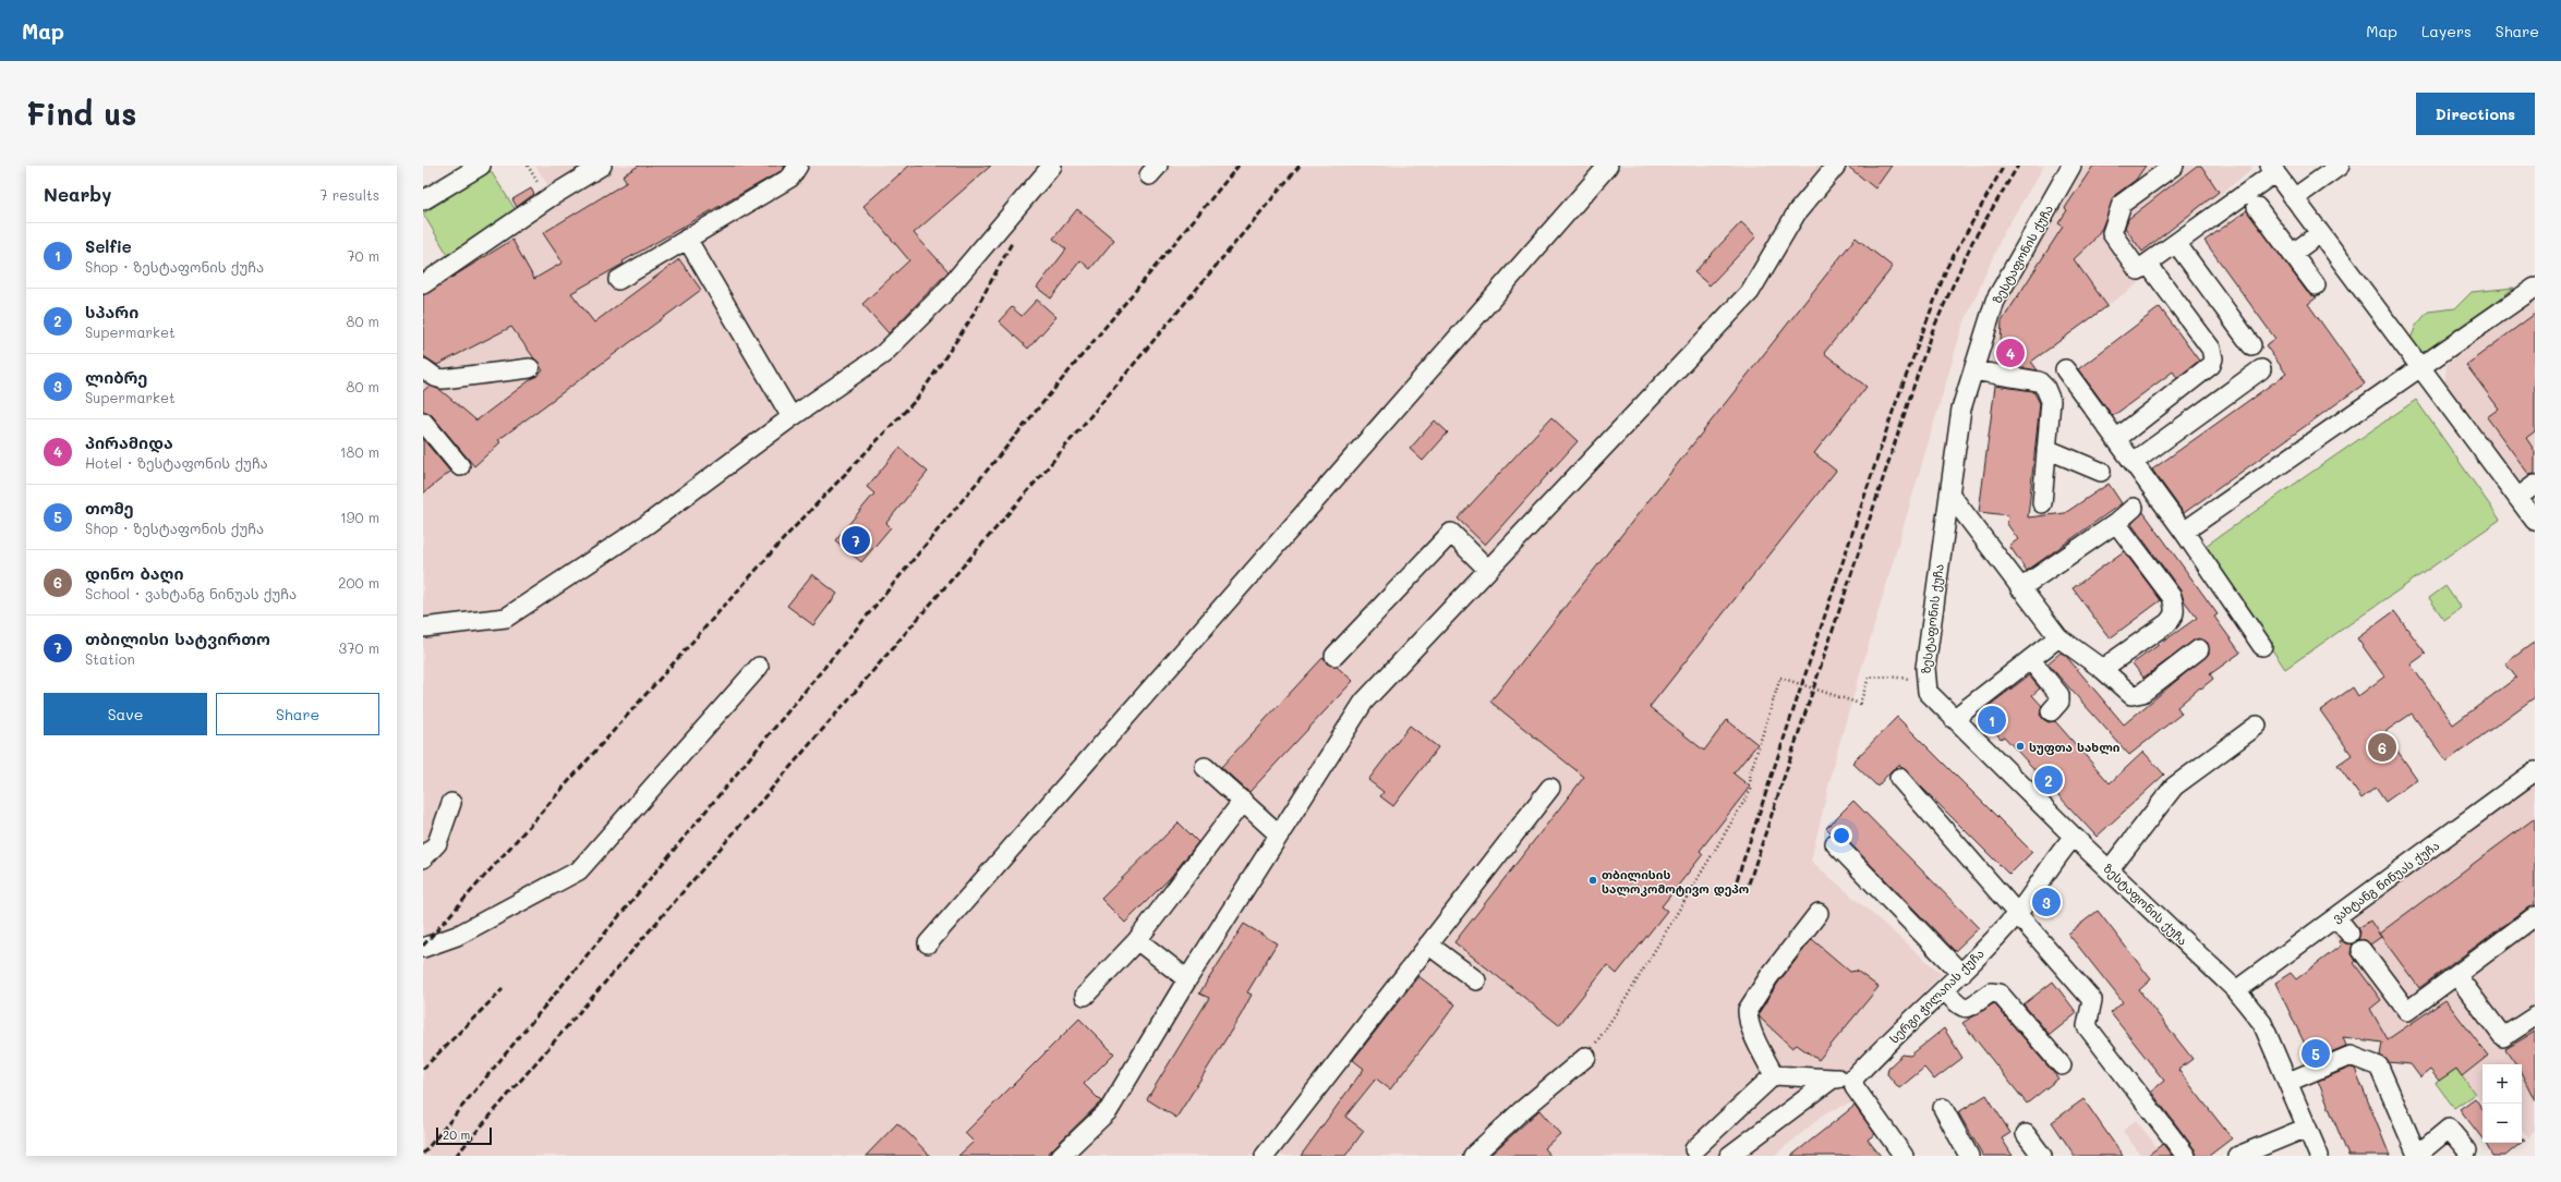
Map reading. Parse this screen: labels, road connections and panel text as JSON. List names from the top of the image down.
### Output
{
  "streets": {
    "street": ["ზესტაფონის ქუჩა", "ვახტანგ ნინუას ქუჩა", "სერგი ჭილაიას ქუჩა"]
  },
  "crossings": [
    ["ზესტაფონის ქუჩა", "ვახტანგ ნინუას ქუჩა"],
    ["ზესტაფონის ქუჩა", "სერგი ჭილაიას ქუჩა"]
  ],
  "places": ["სუფთა სახლი", "თბილისის სალოკომოტივო დეპო"],
  "scale_bar": "20 m",
  "page": {
    "header": "Map",
    "nav": ["Map", "Layers", "Share"],
    "buttons": [
      "Directions",
      ["Save", "Share"]
    ],
    "title": "Find us",
    "heading": ["Nearby", "7 results"],
    "list": [
      {
        "mark": "1",
        "name": "Selfie",
        "note": "Shop · ზესტაფონის ქუჩა",
        "value": "70 m"
      },
      {
        "mark": "2",
        "name": "სპარი",
        "note": "Supermarket",
        "value": "80 m"
      },
      {
        "mark": "3",
        "name": "ლიბრე",
        "note": "Supermarket",
        "value": "80 m"
      },
      {
        "mark": "4",
        "name": "პირამიდა",
        "note": "Hotel · ზესტაფონის ქუჩა",
        "value": "180 m"
      },
      {
        "mark": "5",
        "name": "თომე",
        "note": "Shop · ზესტაფონის ქუჩა",
        "value": "190 m"
      },
      {
        "mark": "6",
        "name": "დინო ბაღი",
        "note": "School · ვახტანგ ნინუას ქუჩა",
        "value": "200 m"
      },
      {
        "mark": "7",
        "name": "თბილისი სატვირთო",
        "note": "Station",
        "value": "370 m"
      }
    ],
    "pins": [
      "4",
      "7",
      "1",
      "6",
      "2",
      "3",
      "5"
    ],
    "map_buttons": ["+", "−"],
    "scale": "20 m"
  }
}
